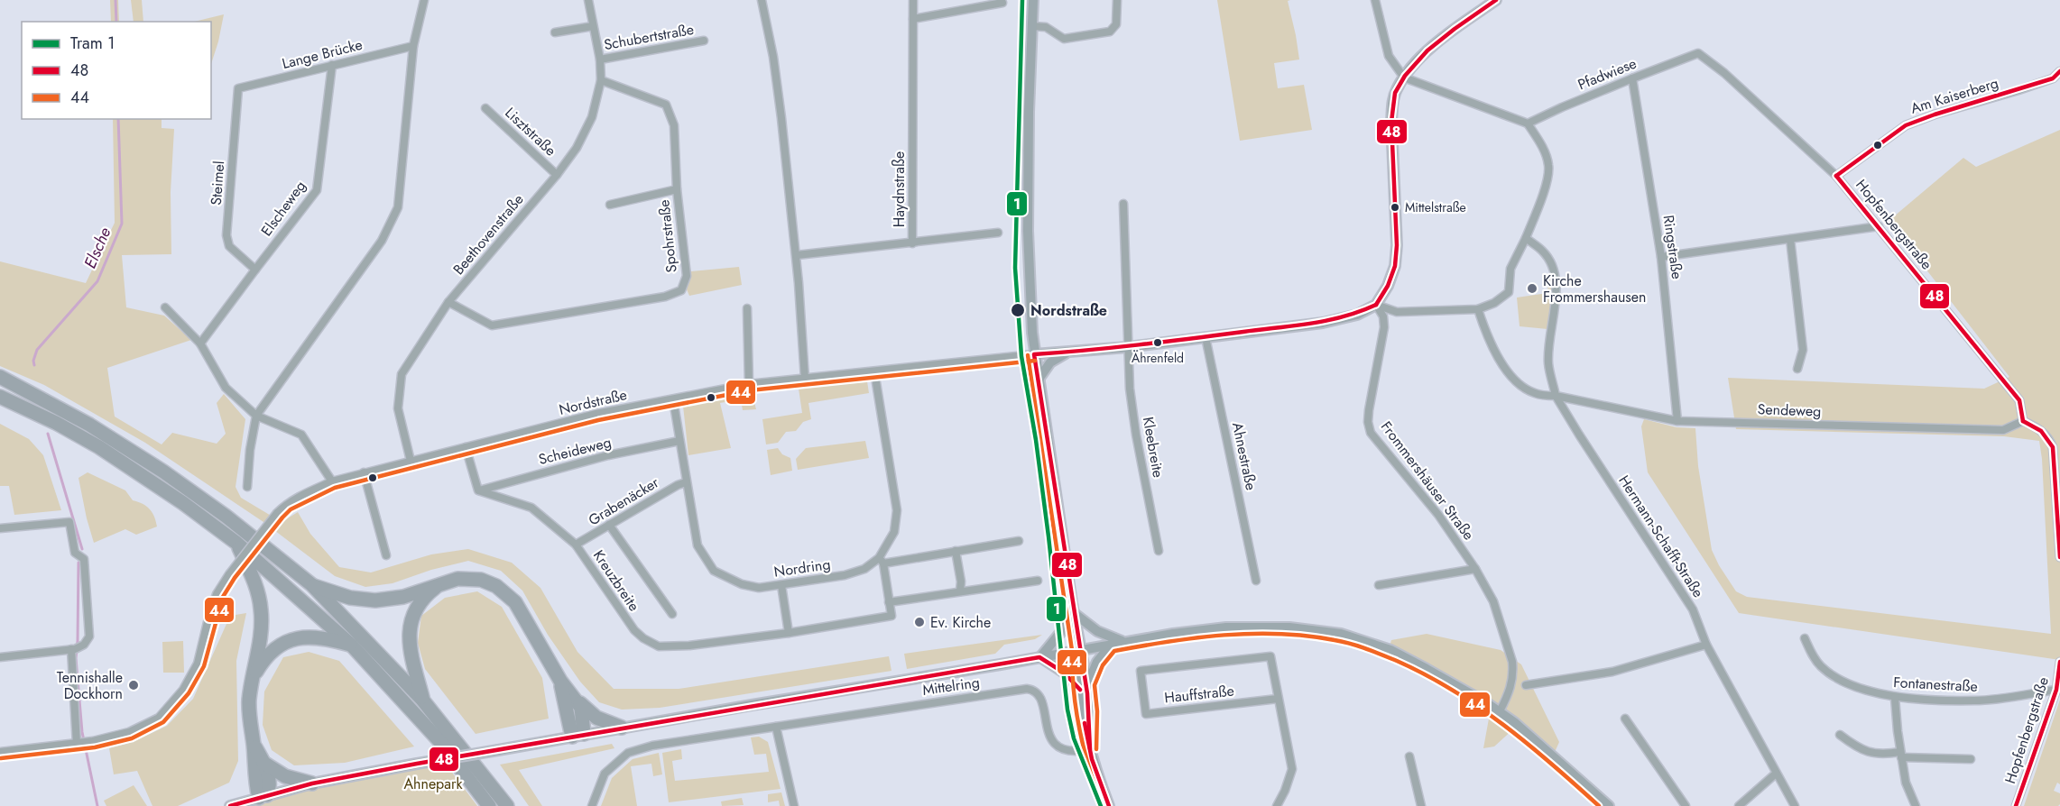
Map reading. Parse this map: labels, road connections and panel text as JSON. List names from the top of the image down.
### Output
{
  "streets": {
    "main road": ["Nordstraße"],
    "street": [
      "Schubertstraße",
      "Lange Brücke",
      "Pfadwiese",
      "Am Kaiserberg",
      "Lisztstraße",
      "Steimel",
      "Haydnstraße",
      "Elscheweg",
      "Hopfenbergstraße",
      "Beethovenstraße",
      "Spohrstraße",
      "Ringstraße",
      "Sendeweg",
      "Kleebreite",
      "Scheideweg",
      "Ahnestraße",
      "Frommershäuser Straße",
      "Grabenäcker",
      "Hermann-Schafft-Straße",
      "Nordring",
      "Kreuzbreite",
      "Fontanestraße",
      "Mittelring",
      "Hauffstraße"
    ]
  },
  "crossings": [
    ["Schubertstraße", "Beethovenstraße"],
    ["Lange Brücke", "Steimel"],
    ["Lange Brücke", "Elscheweg"],
    ["Pfadwiese", "Hopfenbergstraße"],
    ["Pfadwiese", "Ringstraße"],
    ["Am Kaiserberg", "Hopfenbergstraße"],
    ["Lisztstraße", "Beethovenstraße"],
    ["Steimel", "Elscheweg"],
    ["Hopfenbergstraße", "Sendeweg"],
    ["Hopfenbergstraße", "Fontanestraße"],
    ["Beethovenstraße", "Spohrstraße"],
    ["Beethovenstraße", "Nordstraße"],
    ["Ringstraße", "Sendeweg"],
    ["Nordstraße", "Kleebreite"],
    ["Nordstraße", "Ahnestraße"],
    ["Nordstraße", "Frommershäuser Straße"],
    ["Nordstraße", "Nordring"],
    ["Sendeweg", "Hermann-Schafft-Straße"],
    ["Scheideweg", "Nordring"],
    ["Scheideweg", "Kreuzbreite"],
    ["Grabenäcker", "Nordring"],
    ["Grabenäcker", "Kreuzbreite"]
  ],
  "water": ["Elsche"],
  "parks": ["Ahnepark"],
  "places": [
    "Mittelstraße",
    "Kirche Frommershausen",
    "Nordstraße",
    "Ährenfeld",
    "Ev. Kirche",
    "Tennishalle Dockhorn"
  ],
  "lines": ["tram line 1", "transit line 48", "transit line 44"],
  "legend": ["Tram 1", "48", "44"]
}
